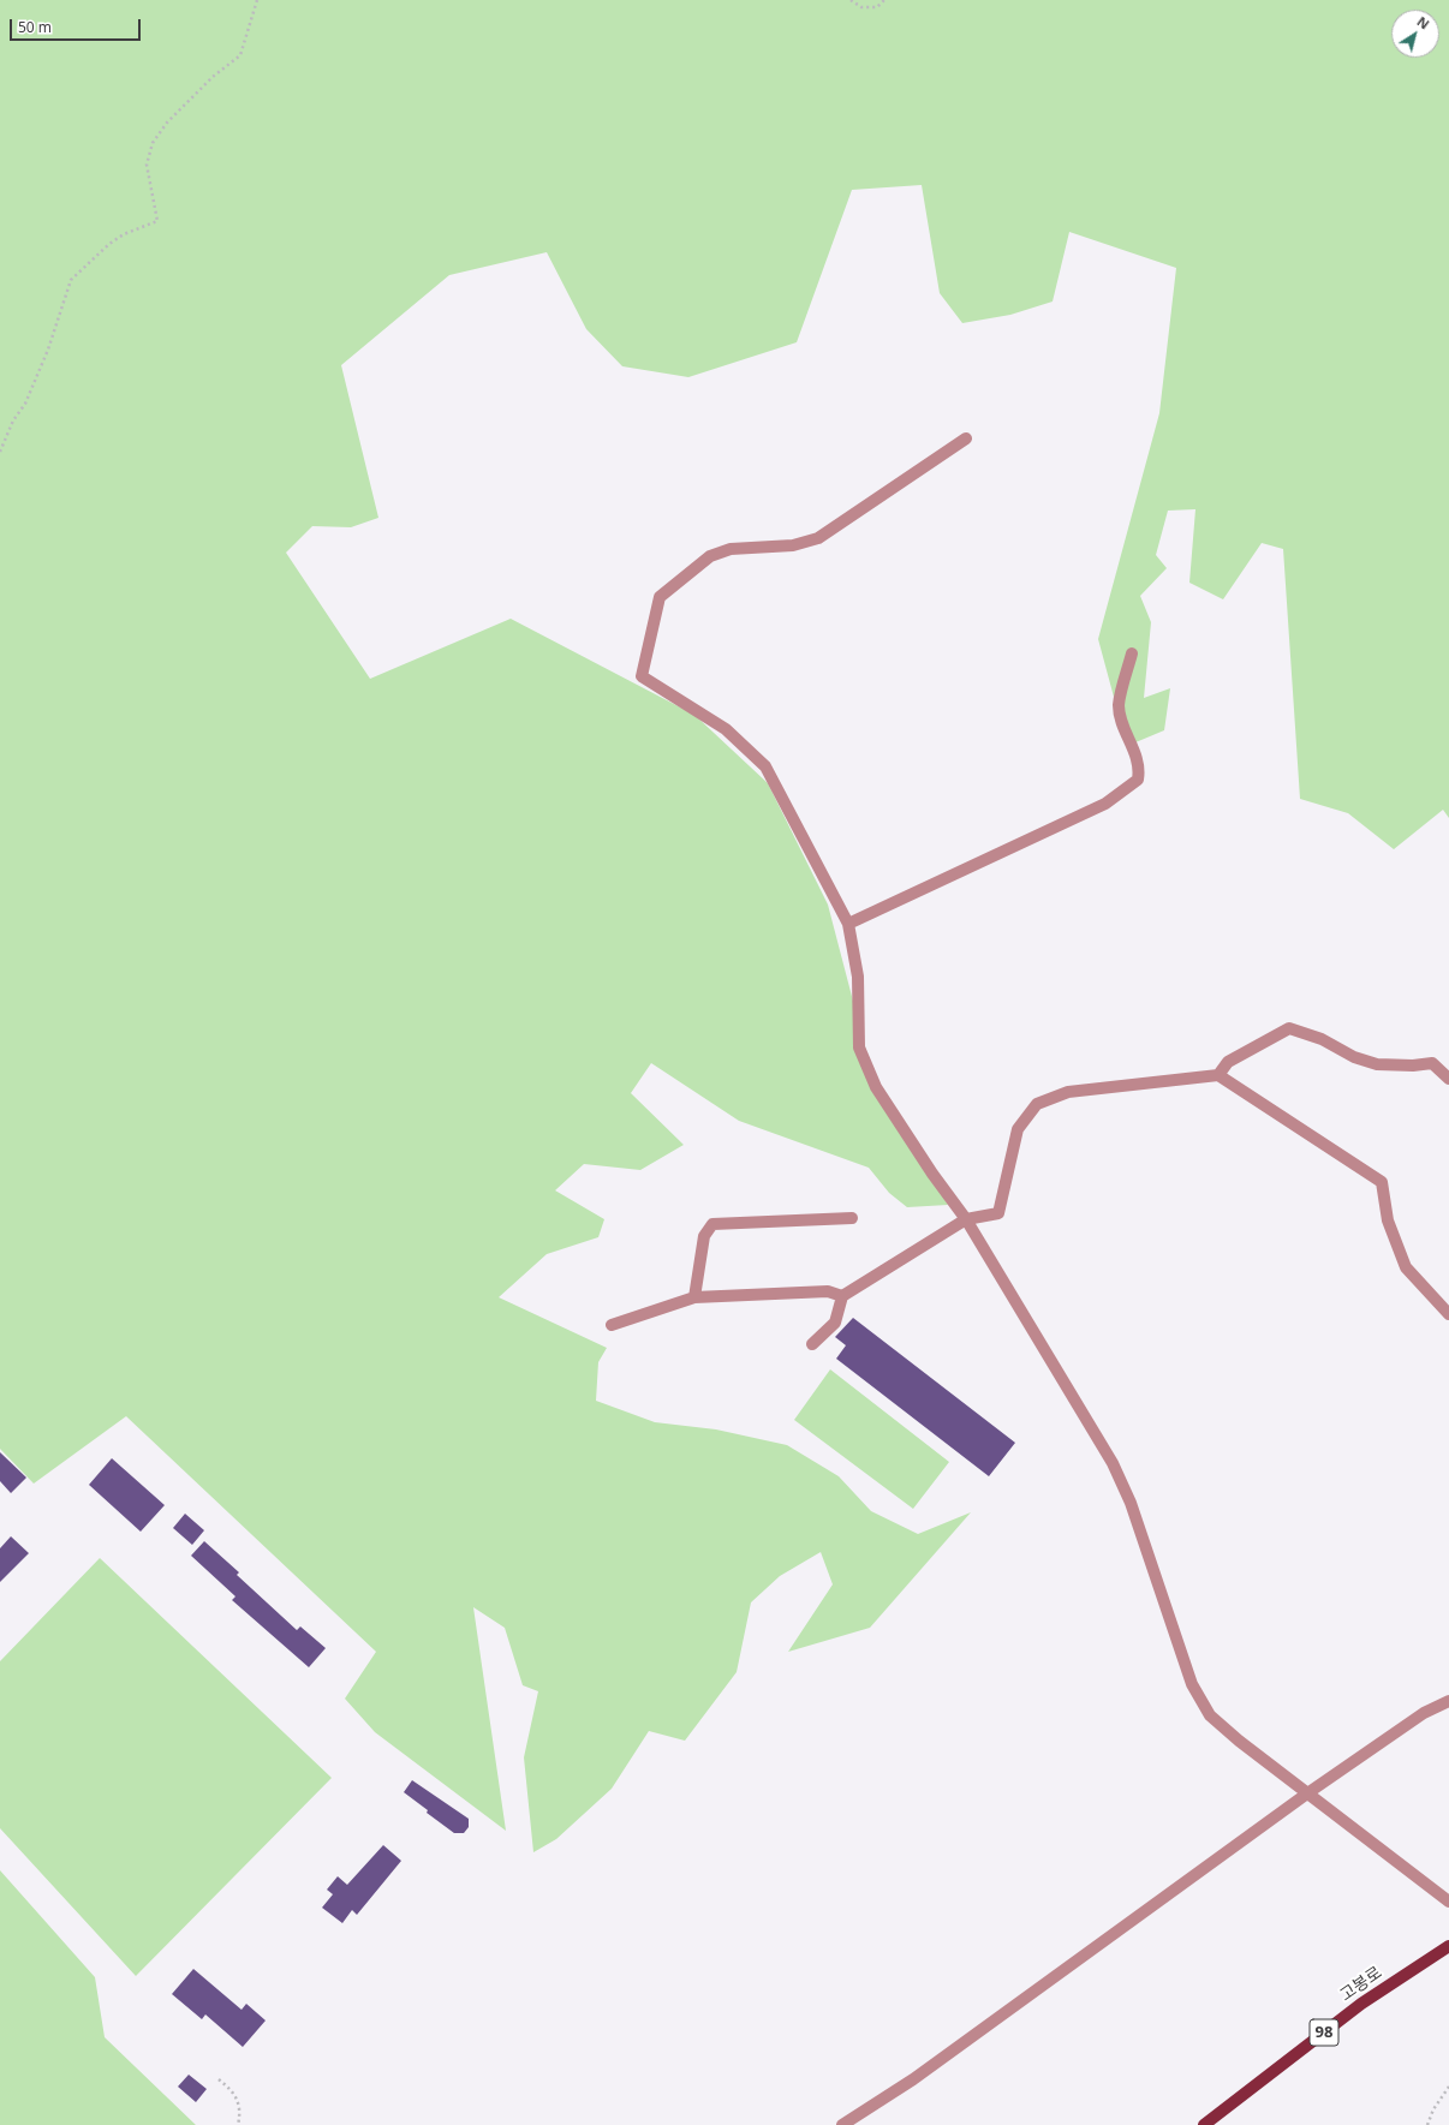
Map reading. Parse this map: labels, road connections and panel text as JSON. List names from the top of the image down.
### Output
{
  "streets": {
    "main road": ["고봉로", "98"]
  },
  "scale_bar": "50 m",
  "north": "top right"
}
